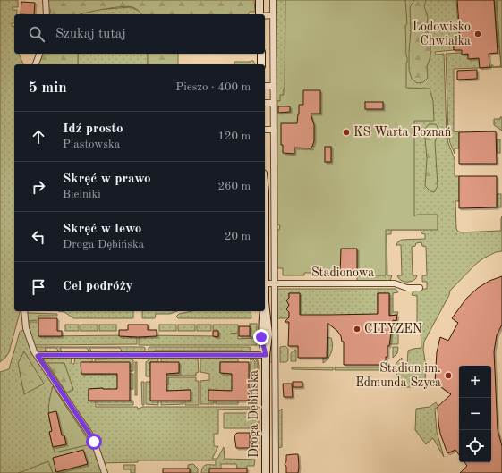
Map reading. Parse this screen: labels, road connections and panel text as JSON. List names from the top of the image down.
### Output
{
  "streets": {
    "street": ["Stadionowa", "Droga Dębińska"]
  },
  "crossings": [
    ["Stadionowa", "Droga Dębińska"]
  ],
  "places": [
    "Lodowisko Chwiałka",
    "KS Warta Poznań",
    "CITYZEN",
    "Stadion im. Edmunda Szyca"
  ],
  "page": {
    "search": "Szukaj tutaj",
    "heading": ["5 min", "Pieszo · 400 m"],
    "list": [
      ["Idź prosto", "Piastowska", "120 m"],
      ["Skręć w prawo", "Bielniki", "260 m"],
      ["Skręć w lewo", "Droga Dębińska", "20 m"],
      "Cel podróży"
    ],
    "map_buttons": ["+", "−"]
  }
}
